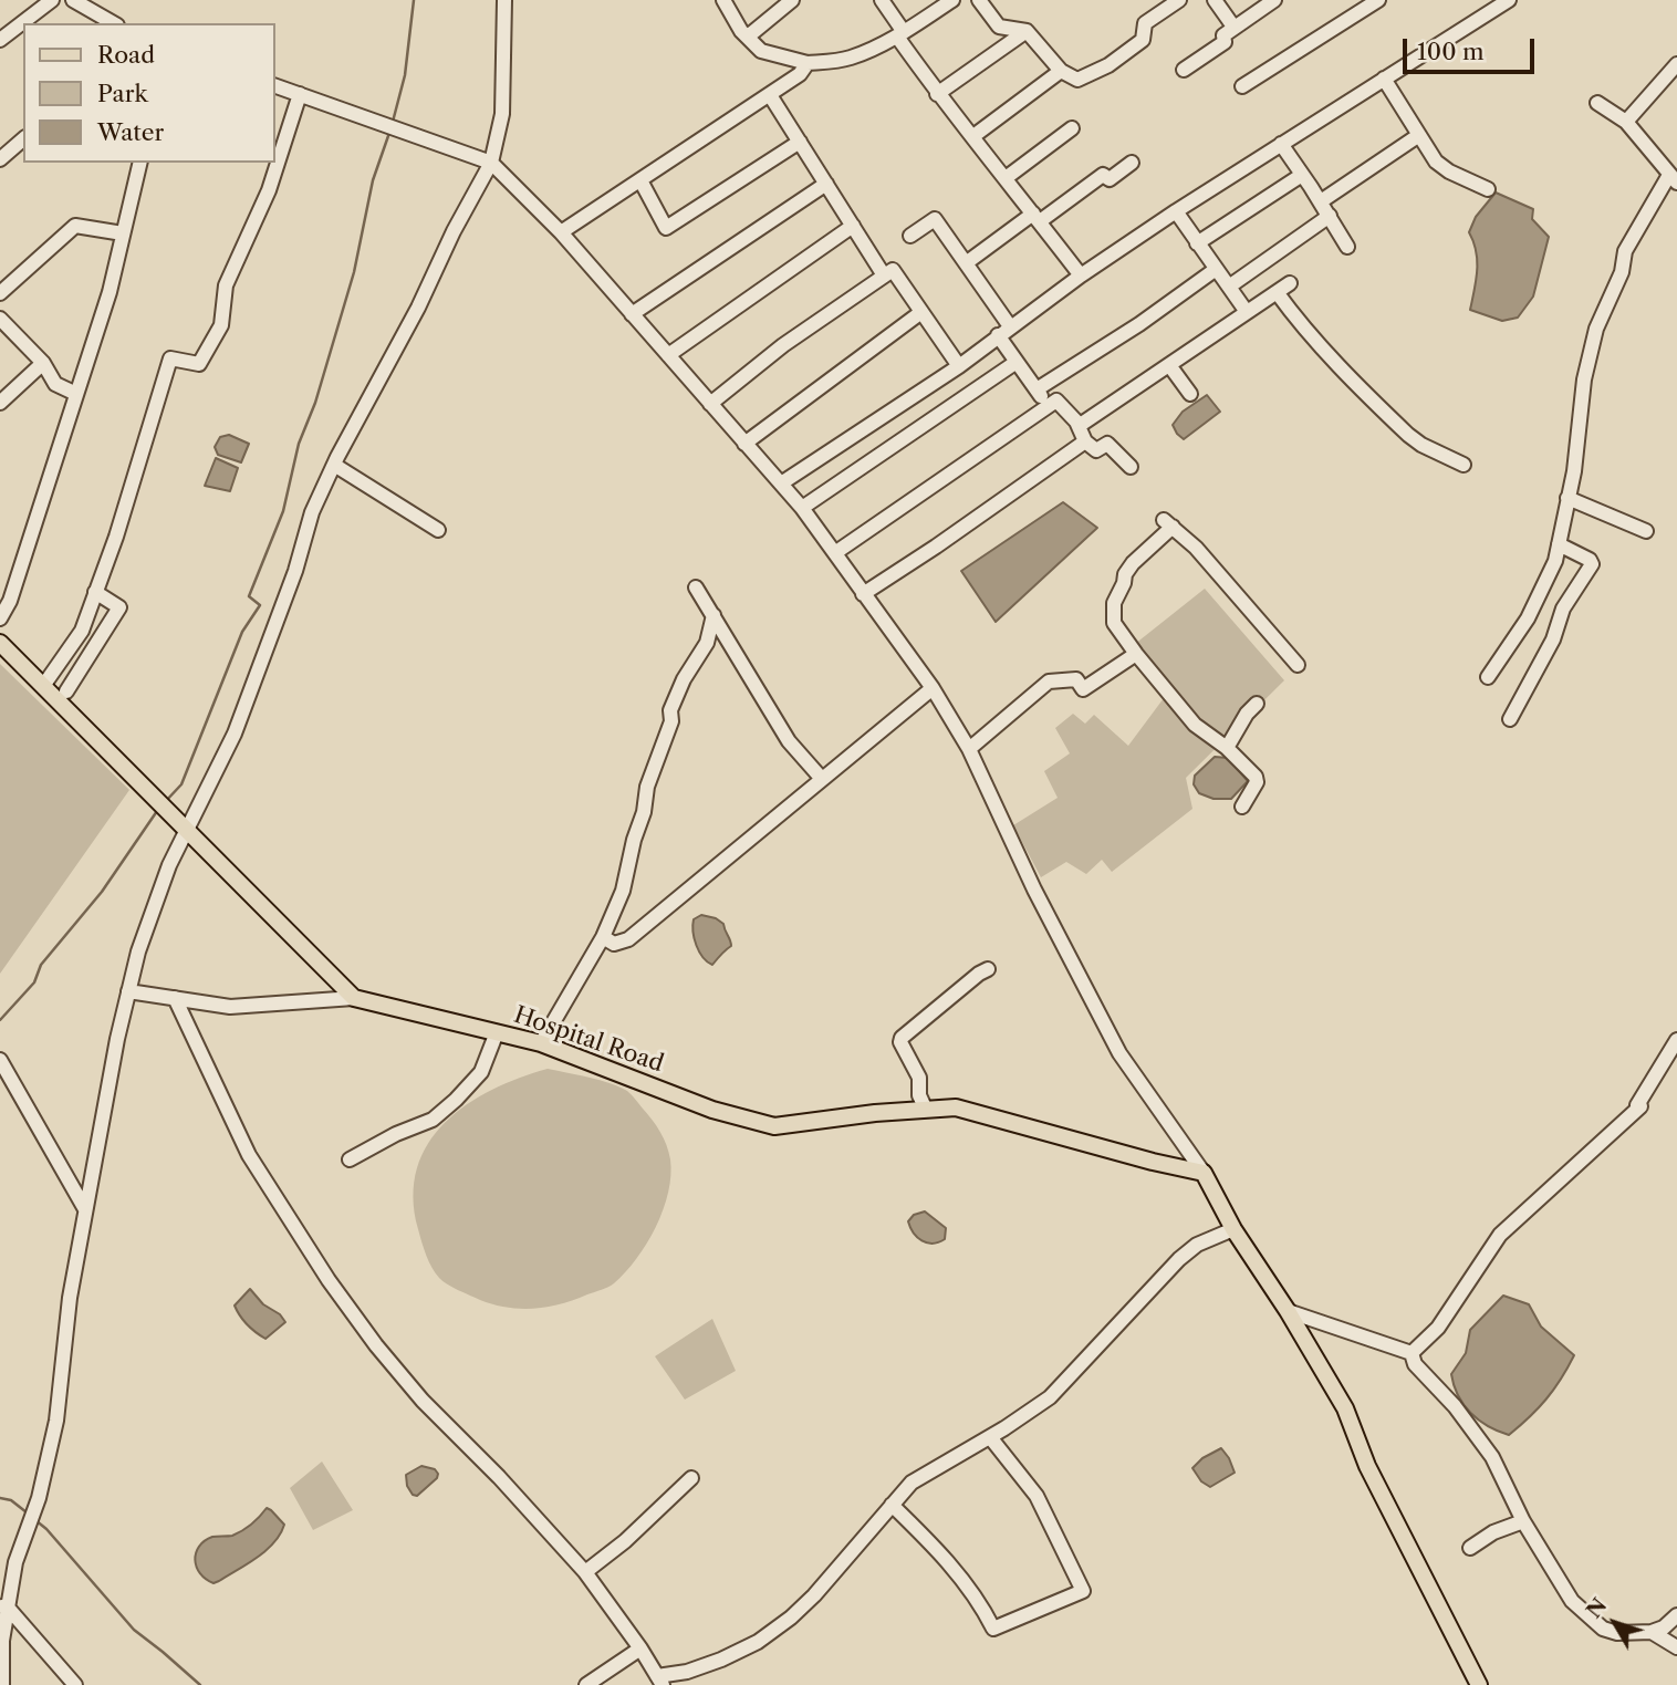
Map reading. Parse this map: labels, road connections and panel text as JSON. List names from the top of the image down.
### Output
{
  "streets": {
    "main road": ["Hospital Road"]
  },
  "legend": ["Road", "Park", "Water"],
  "scale_bar": "100 m",
  "north": "top left"
}
